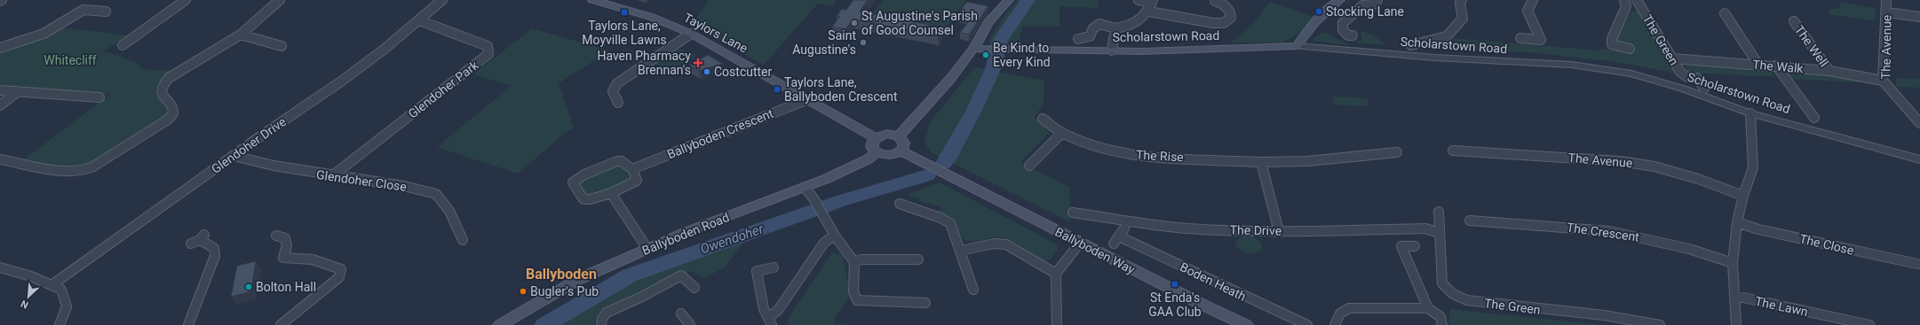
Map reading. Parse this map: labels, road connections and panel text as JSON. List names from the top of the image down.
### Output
{
  "streets": {
    "main road": [
      "Taylors Lane",
      "Scholarstown Road",
      "Ballyboden Road",
      "Ballyboden Way"
    ],
    "street": [
      "The Green",
      "The Well",
      "The Avenue",
      "The Walk",
      "Glendoher Park",
      "Ballyboden Crescent",
      "Glendoher Drive",
      "The Rise",
      "Glendoher Close",
      "The Drive",
      "The Crescent",
      "The Close",
      "Boden Heath",
      "The Lawn"
    ]
  },
  "crossings": [
    ["Taylors Lane", "Ballyboden Crescent"],
    ["Taylors Lane", "Ballyboden Road"],
    ["Taylors Lane", "Ballyboden Way"],
    ["The Green", "The Walk"],
    ["The Green", "The Drive"],
    ["The Well", "The Walk"],
    ["The Avenue", "The Walk"],
    ["Glendoher Park", "Glendoher Drive"],
    ["Glendoher Park", "Glendoher Close"],
    ["Glendoher Drive", "Glendoher Close"],
    ["Ballyboden Road", "Ballyboden Way"]
  ],
  "districts": ["Ballyboden"],
  "water": ["Owendoher"],
  "parks": ["Whitecliff"],
  "places": {
    "transit": [
      "Stocking Lane",
      "Taylors Lane, Moyville Lawns",
      "Taylors Lane, Ballyboden Crescent",
      "St Enda's GAA Club"
    ],
    "other": [
      "St Augustine's Parish of Good Counsel",
      "Saint Augustine's",
      "Be Kind to Every Kind",
      "Costcutter",
      "Bolton Hall",
      "Bugler's Pub"
    ],
    "health": ["Haven Pharmacy Brennan's"]
  },
  "north": "bottom left"
}
